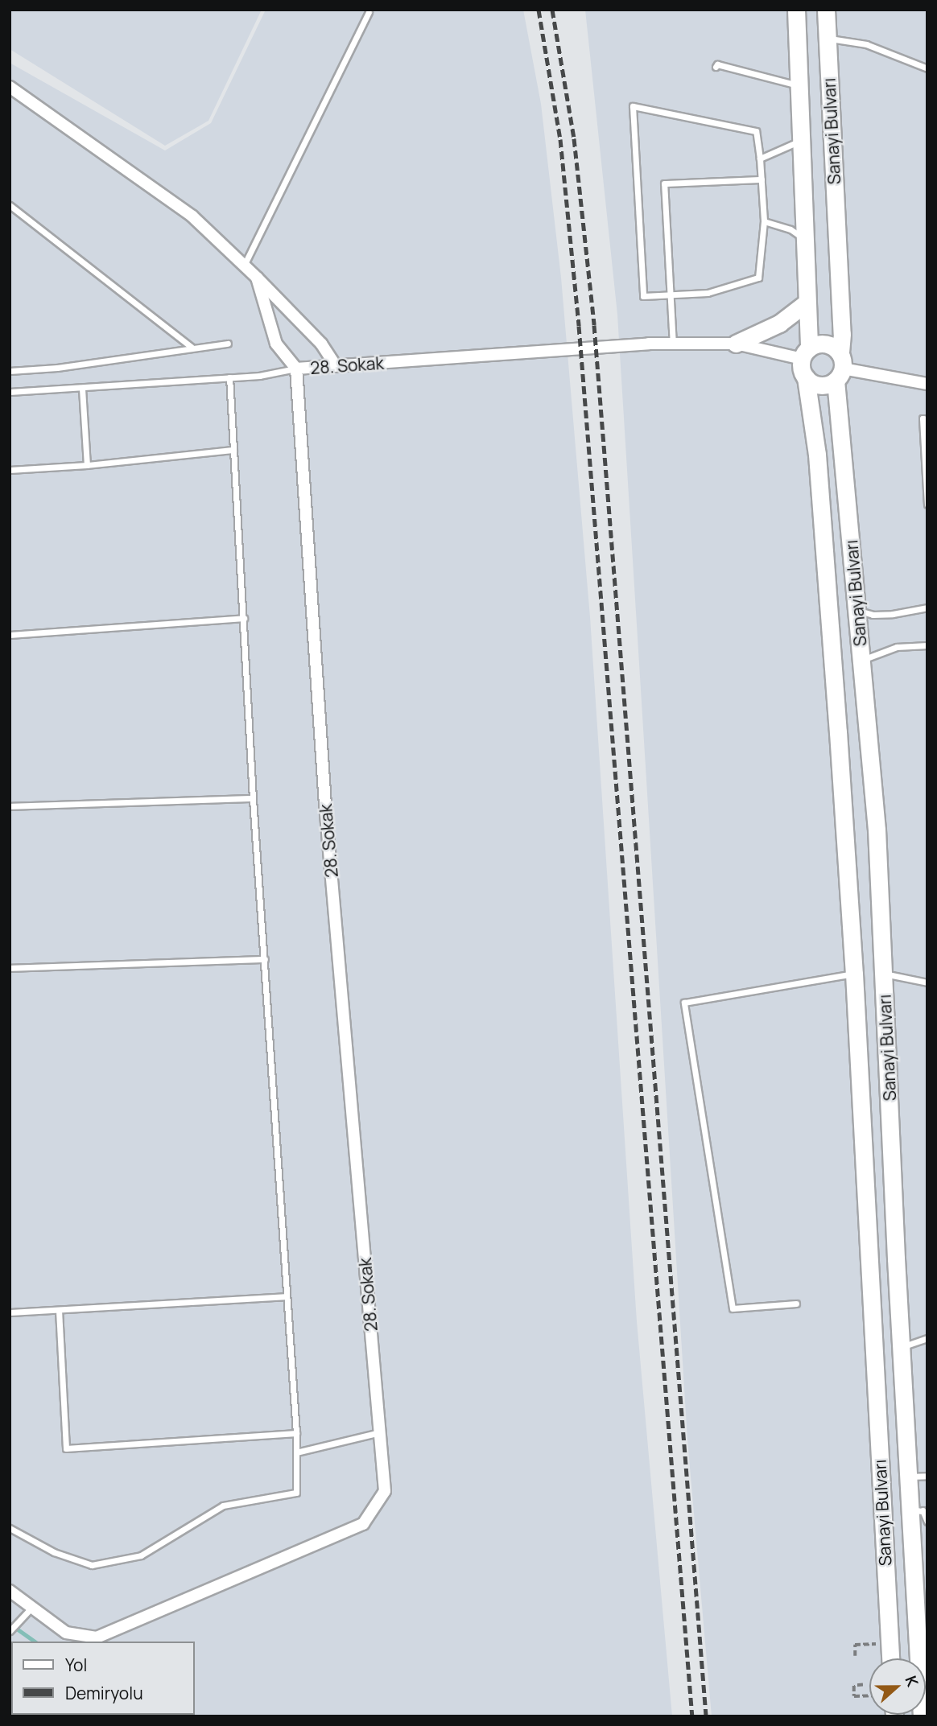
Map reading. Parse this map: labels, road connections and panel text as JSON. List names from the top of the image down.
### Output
{
  "streets": {
    "main road": ["Sanayi Bulvarı"],
    "street": ["28. Sokak"]
  },
  "crossings": [
    ["Sanayi Bulvarı", "28. Sokak"]
  ],
  "legend": ["Yol", "Demiryolu"],
  "north": "right"
}
